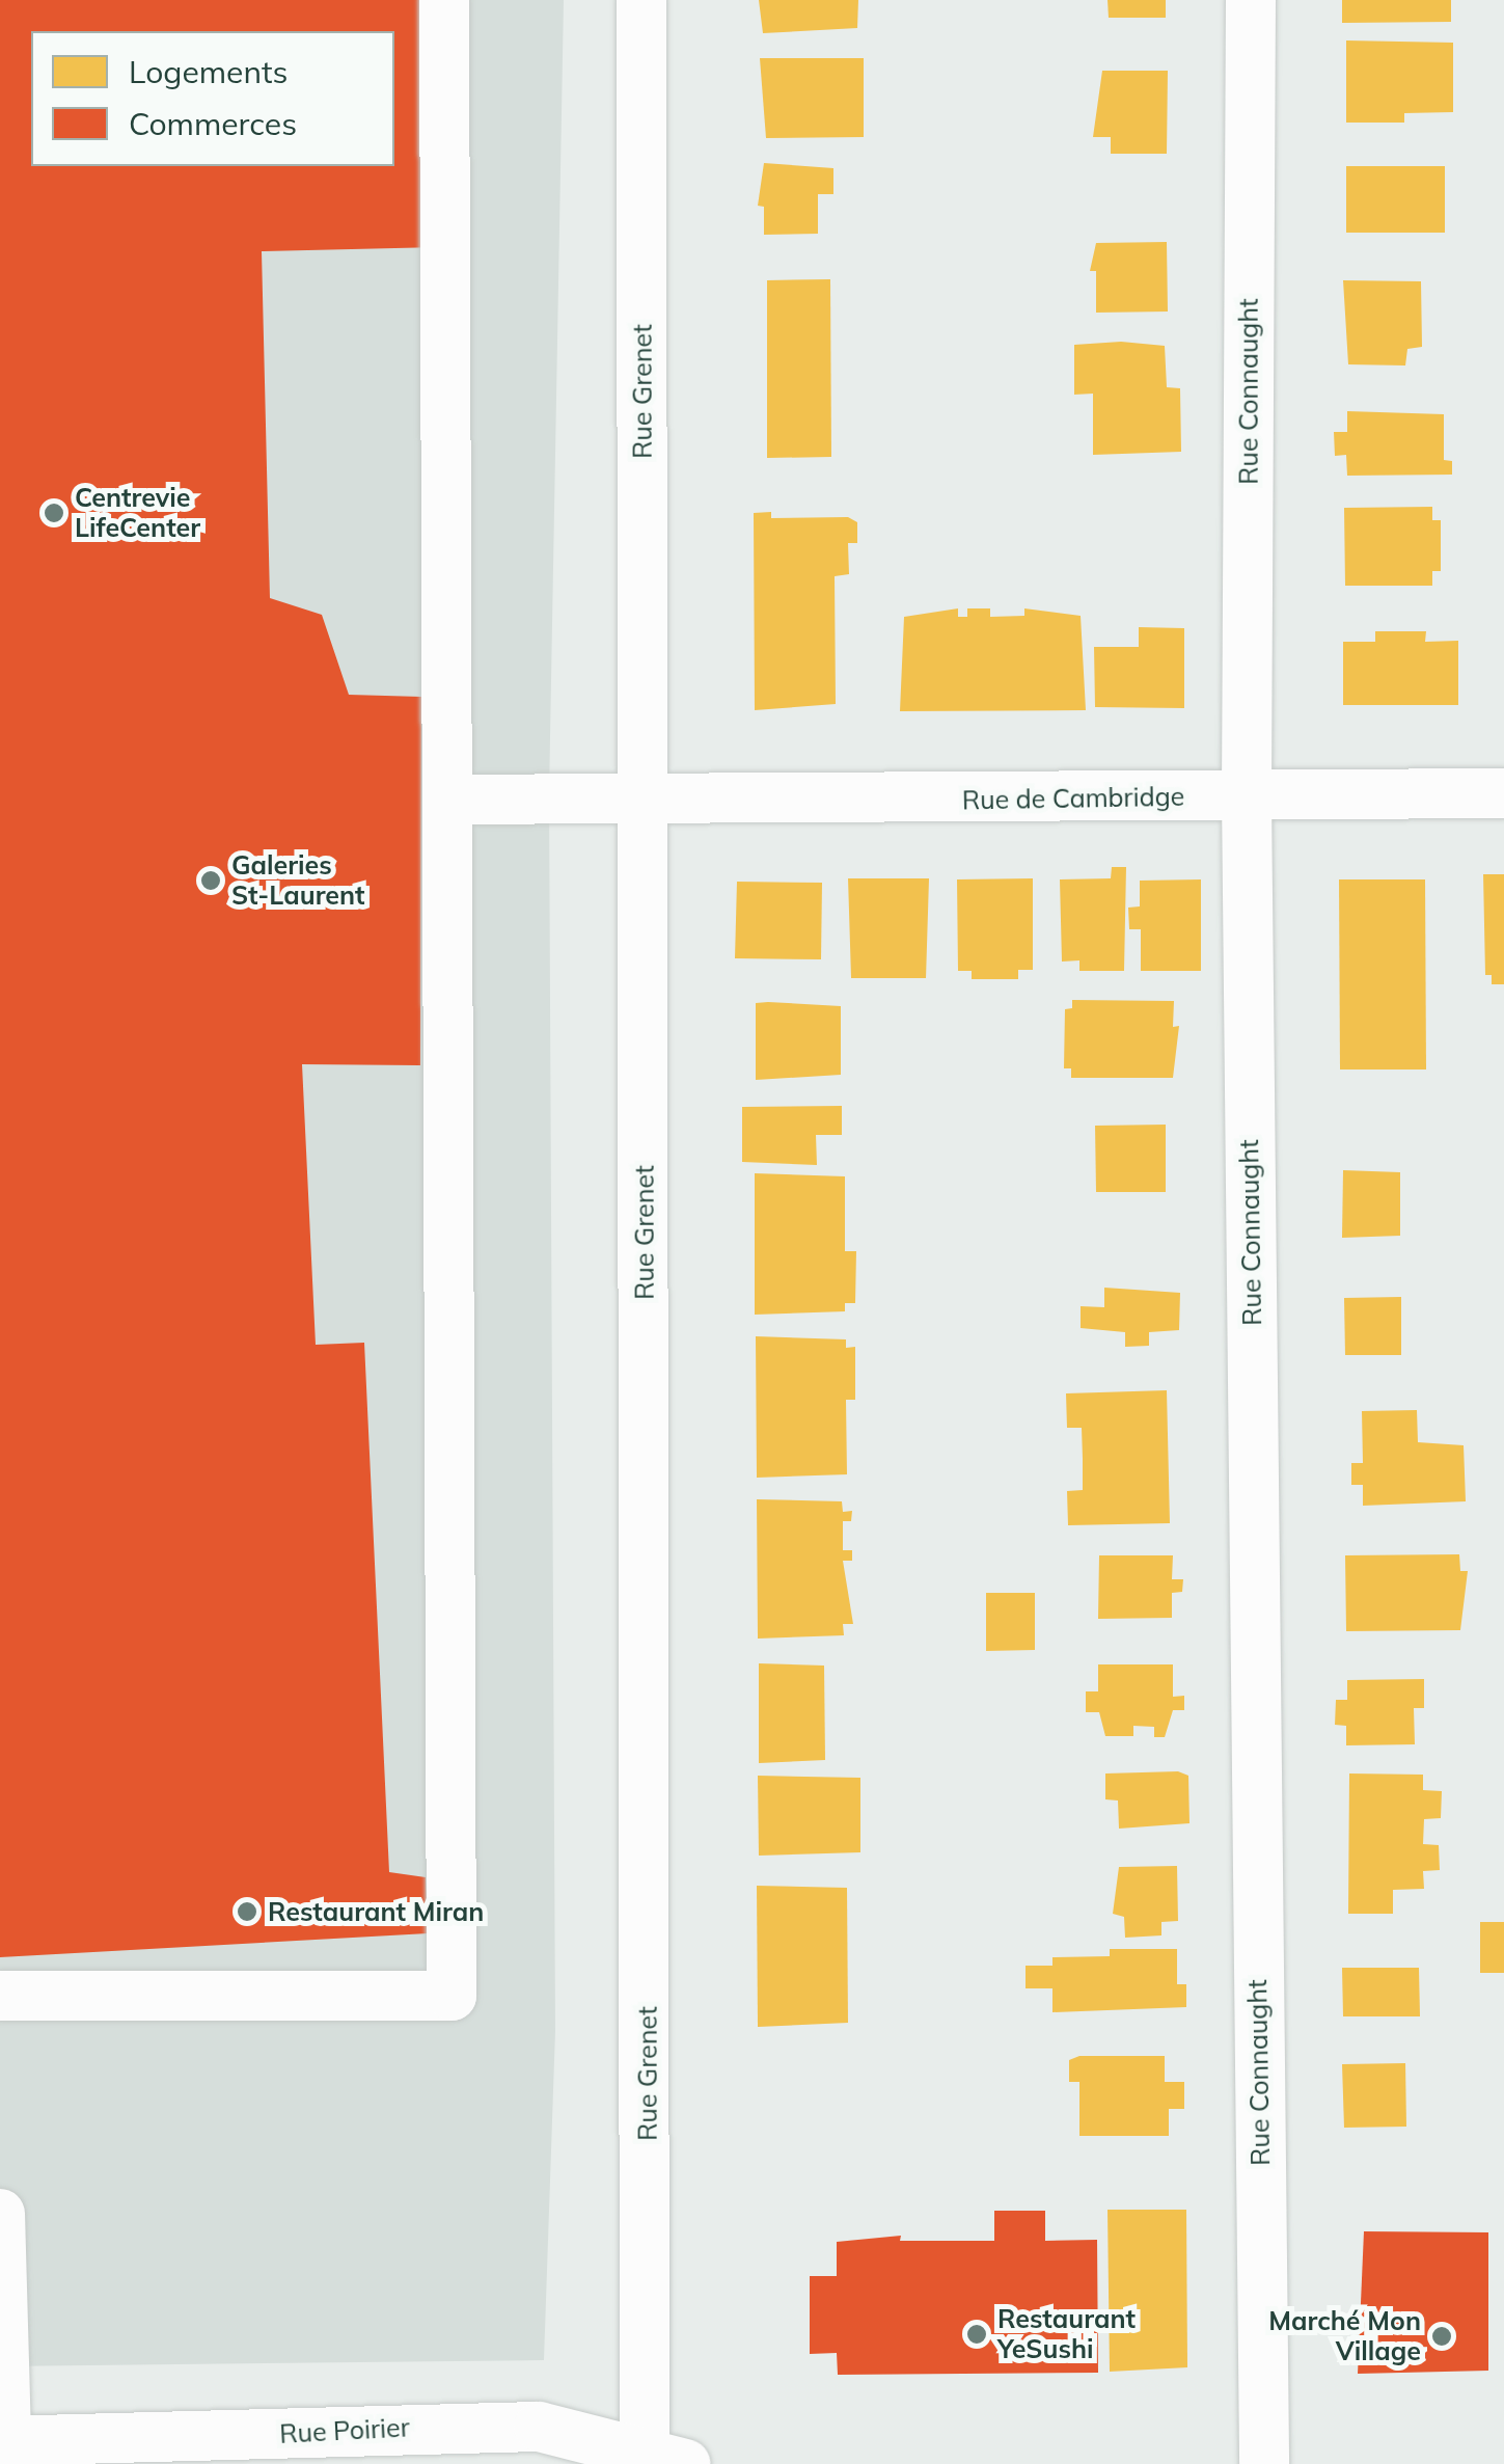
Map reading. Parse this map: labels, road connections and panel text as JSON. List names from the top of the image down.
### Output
{
  "streets": {
    "street": [
      "Rue Grenet",
      "Rue Connaught",
      "Rue de Cambridge",
      "Rue Poirier"
    ]
  },
  "crossings": [
    ["Rue Grenet", "Rue de Cambridge"],
    ["Rue Grenet", "Rue Poirier"],
    ["Rue Connaught", "Rue de Cambridge"]
  ],
  "places": [
    "Centrevie LifeCenter",
    "Galeries St-Laurent",
    "Restaurant Miran",
    "Restaurant YeSushi",
    "Marché Mon Village"
  ],
  "legend": ["Logements", "Commerces"]
}
